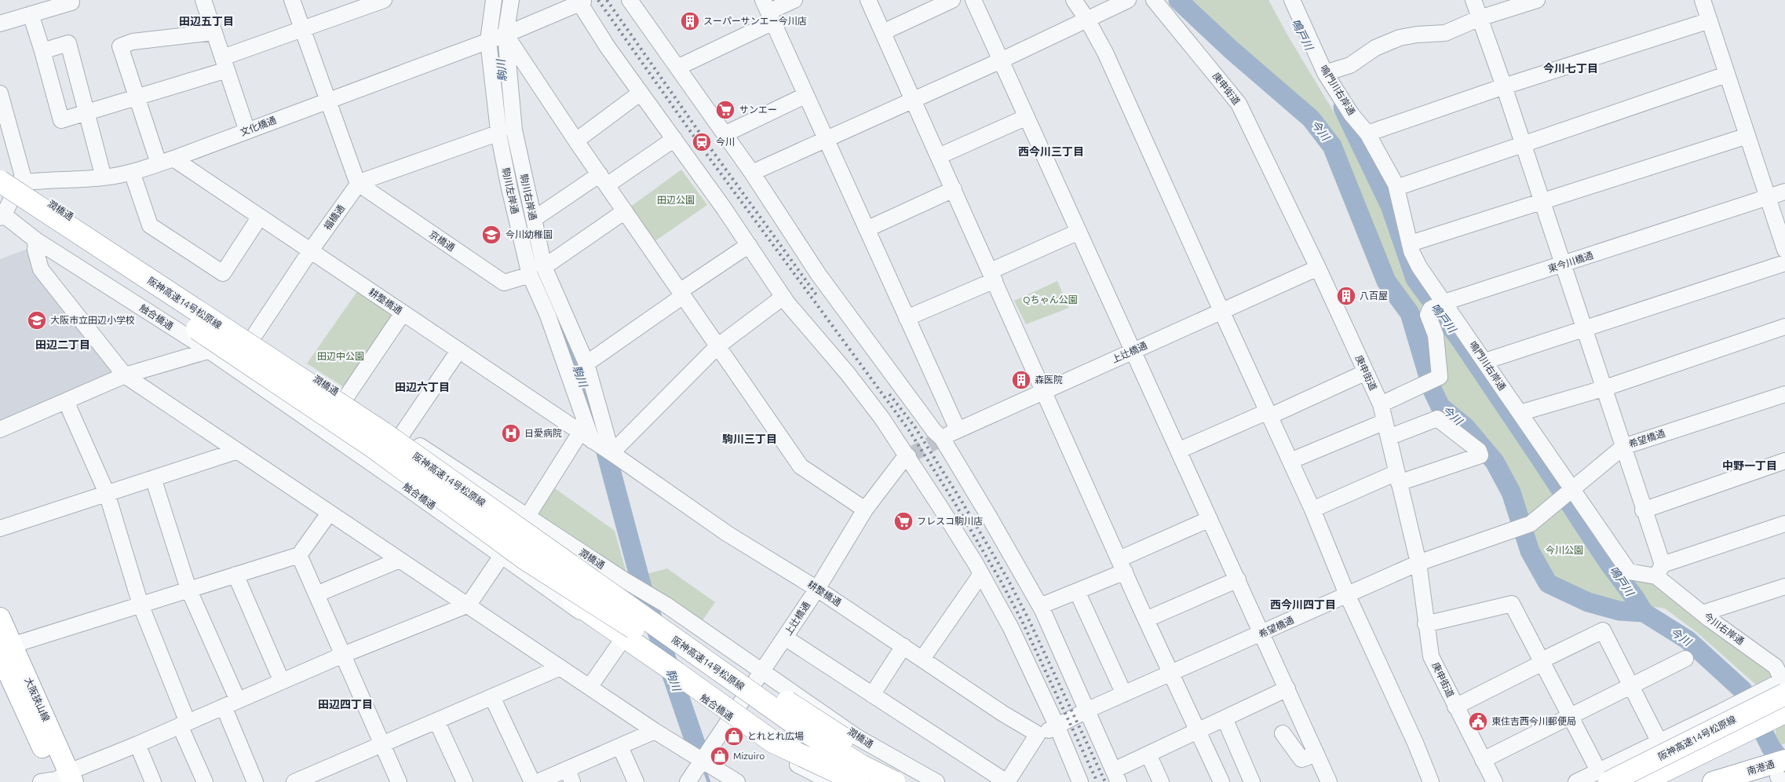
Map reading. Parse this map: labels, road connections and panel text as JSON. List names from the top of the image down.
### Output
{
  "streets": {
    "highway": ["阪神高速14号松原線"],
    "main road": ["大阪狭山線", "南港通"],
    "street": [
      "庚申街道",
      "鳴門川右岸通",
      "文化橋通",
      "駒川左岸通",
      "駒川右岸通",
      "潤橋通",
      "福橋通",
      "京橋通",
      "東今川橋通",
      "耕整橋通",
      "触合橋通",
      "上辻橋通",
      "希望橋通",
      "今川右岸通"
    ]
  },
  "crossings": [
    ["庚申街道", "上辻橋通"],
    ["庚申街道", "希望橋通"],
    ["鳴門川右岸通", "東今川橋通"],
    ["鳴門川右岸通", "希望橋通"],
    ["鳴門川右岸通", "今川右岸通"],
    ["文化橋通", "駒川左岸通"],
    ["文化橋通", "駒川右岸通"],
    ["文化橋通", "潤橋通"],
    ["文化橋通", "耕整橋通"],
    ["文化橋通", "阪神高速14号松原線"],
    ["駒川左岸通", "駒川右岸通"],
    ["駒川左岸通", "京橋通"],
    ["駒川左岸通", "耕整橋通"],
    ["駒川右岸通", "耕整橋通"],
    ["潤橋通", "福橋通"],
    ["潤橋通", "阪神高速14号松原線"],
    ["潤橋通", "上辻橋通"],
    ["福橋通", "京橋通"],
    ["福橋通", "耕整橋通"],
    ["耕整橋通", "上辻橋通"],
    ["耕整橋通", "希望橋通"],
    ["阪神高速14号松原線", "触合橋通"],
    ["阪神高速14号松原線", "今川右岸通"],
    ["触合橋通", "上辻橋通"]
  ],
  "districts": [
    "田辺五丁目",
    "今川七丁目",
    "西今川三丁目",
    "田辺二丁目",
    "田辺六丁目",
    "駒川三丁目",
    "中野一丁目",
    "西今川四丁目",
    "田辺四丁目"
  ],
  "water": ["鳴戸川", "駒川", "今川"],
  "parks": [
    "田辺公園",
    "Qちゃん公園",
    "田辺中公園",
    "今川公園"
  ],
  "places": {
    "building": ["スーパーサンエー今川店", "八百屋", "森医院"],
    "supermarket": ["サンエー", "フレスコ駒川店"],
    "station": ["今川"],
    "school or university": ["今川幼稚園", "大阪市立田辺小学校"],
    "hospital": ["日愛病院"],
    "public building": ["東住吉西今川郵便局"],
    "shop": ["とれとれ広場", "Mizuiro"]
  }
}
